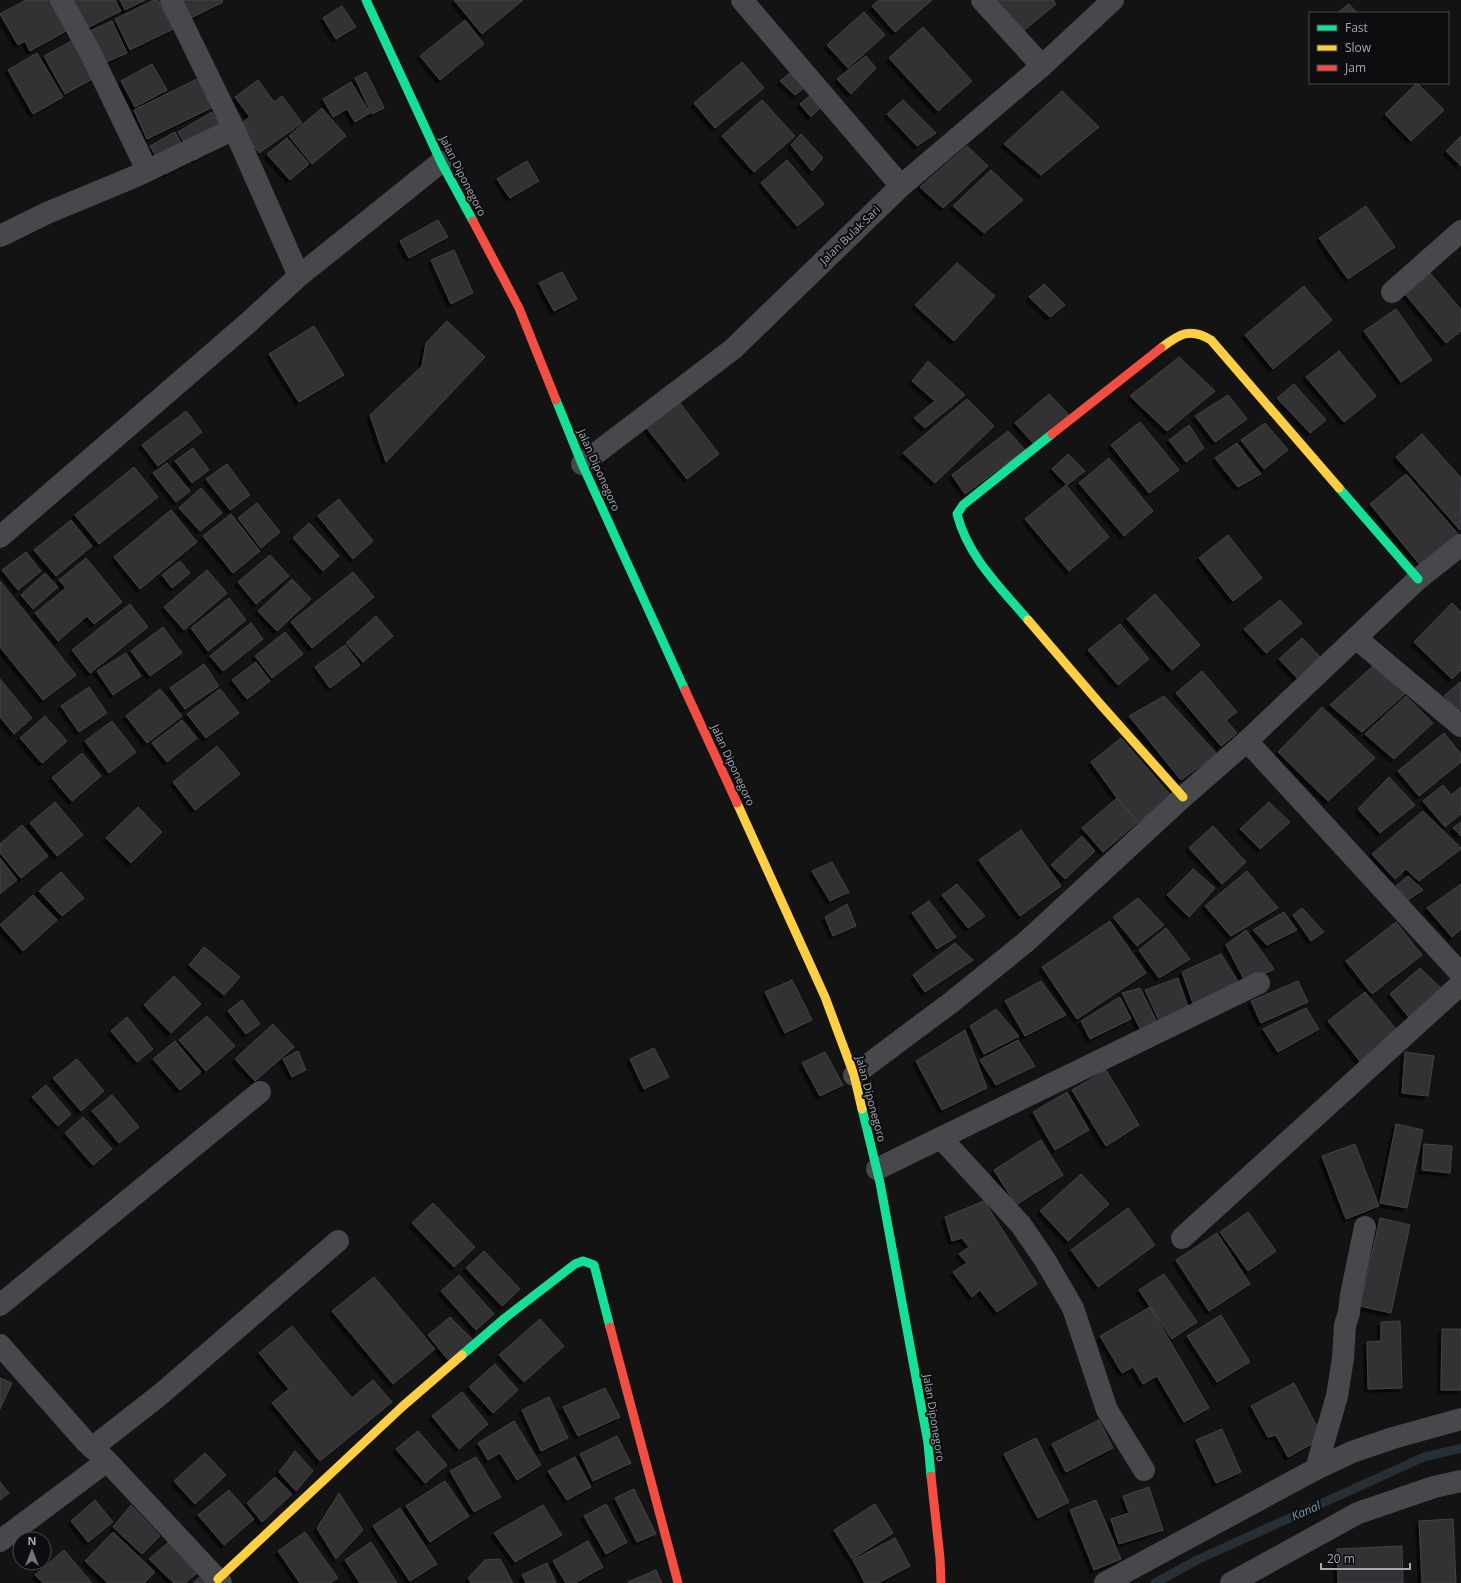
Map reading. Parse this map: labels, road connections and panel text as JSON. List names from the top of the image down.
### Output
{
  "streets": {
    "street": ["Jalan Diponegoro", "Jalan Bulak Sari"]
  },
  "crossings": [
    ["Jalan Diponegoro", "Jalan Bulak Sari"]
  ],
  "water": ["Kanal"],
  "legend": ["Fast", "Slow", "Jam"],
  "scale_bar": "20 m",
  "north": "top"
}
